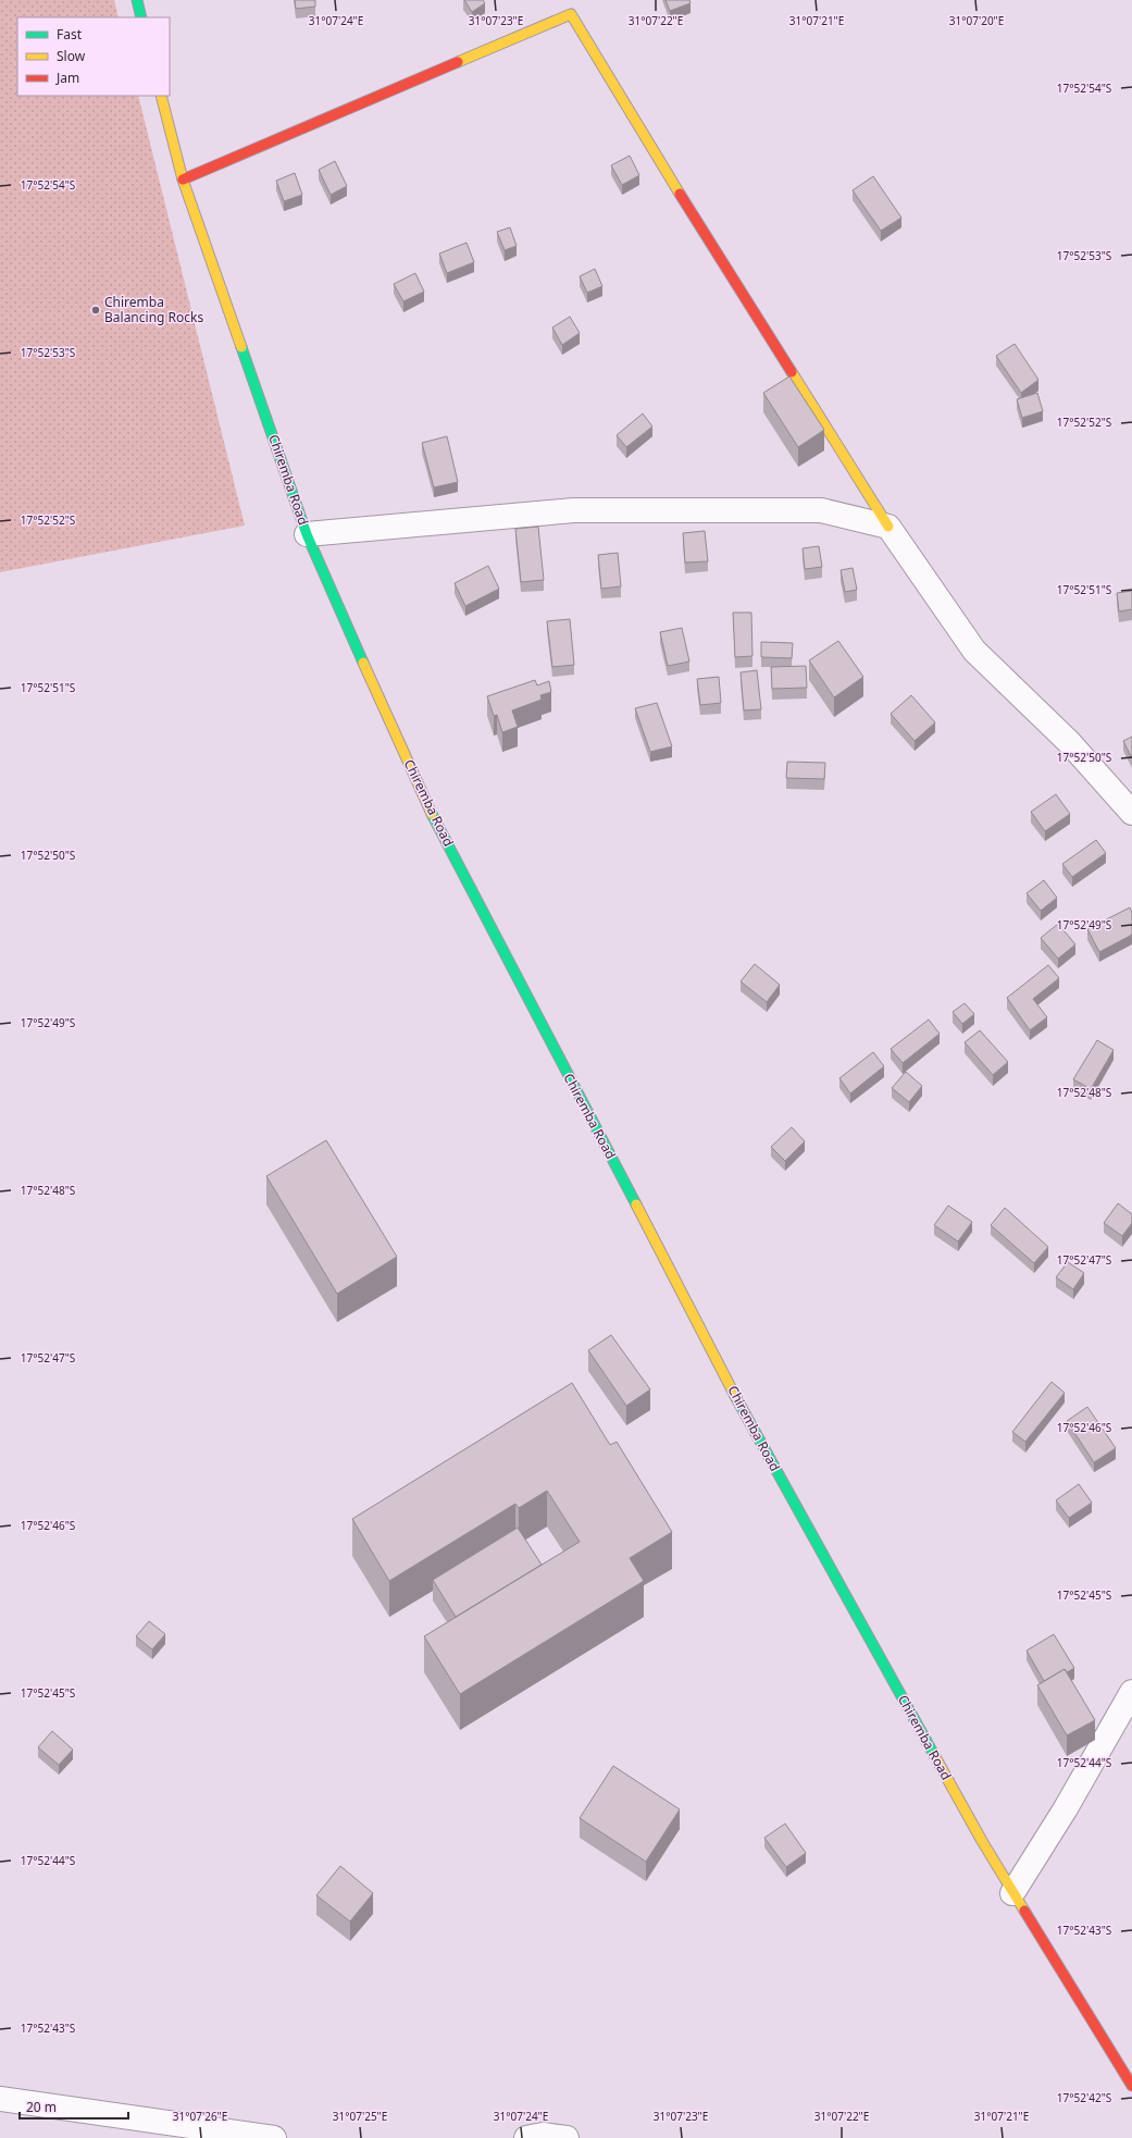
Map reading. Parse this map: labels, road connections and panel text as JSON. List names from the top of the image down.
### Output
{
  "streets": {
    "main road": ["Chiremba Road"]
  },
  "places": ["Chiremba Balancing Rocks"],
  "legend": ["Fast", "Slow", "Jam"],
  "scale_bar": "20 m",
  "coordinates": [
    "31°07'24\"E",
    "31°07'23\"E",
    "31°07'22\"E",
    "31°07'21\"E",
    "31°07'20\"E",
    "17°52'54\"S",
    "17°52'53\"S",
    "17°52'52\"S",
    "17°52'51\"S",
    "17°52'50\"S",
    "17°52'49\"S",
    "17°52'48\"S",
    "17°52'47\"S",
    "17°52'46\"S",
    "17°52'45\"S",
    "17°52'44\"S",
    "17°52'43\"S",
    "17°52'42\"S",
    "31°07'26\"E",
    "31°07'25\"E"
  ]
}
